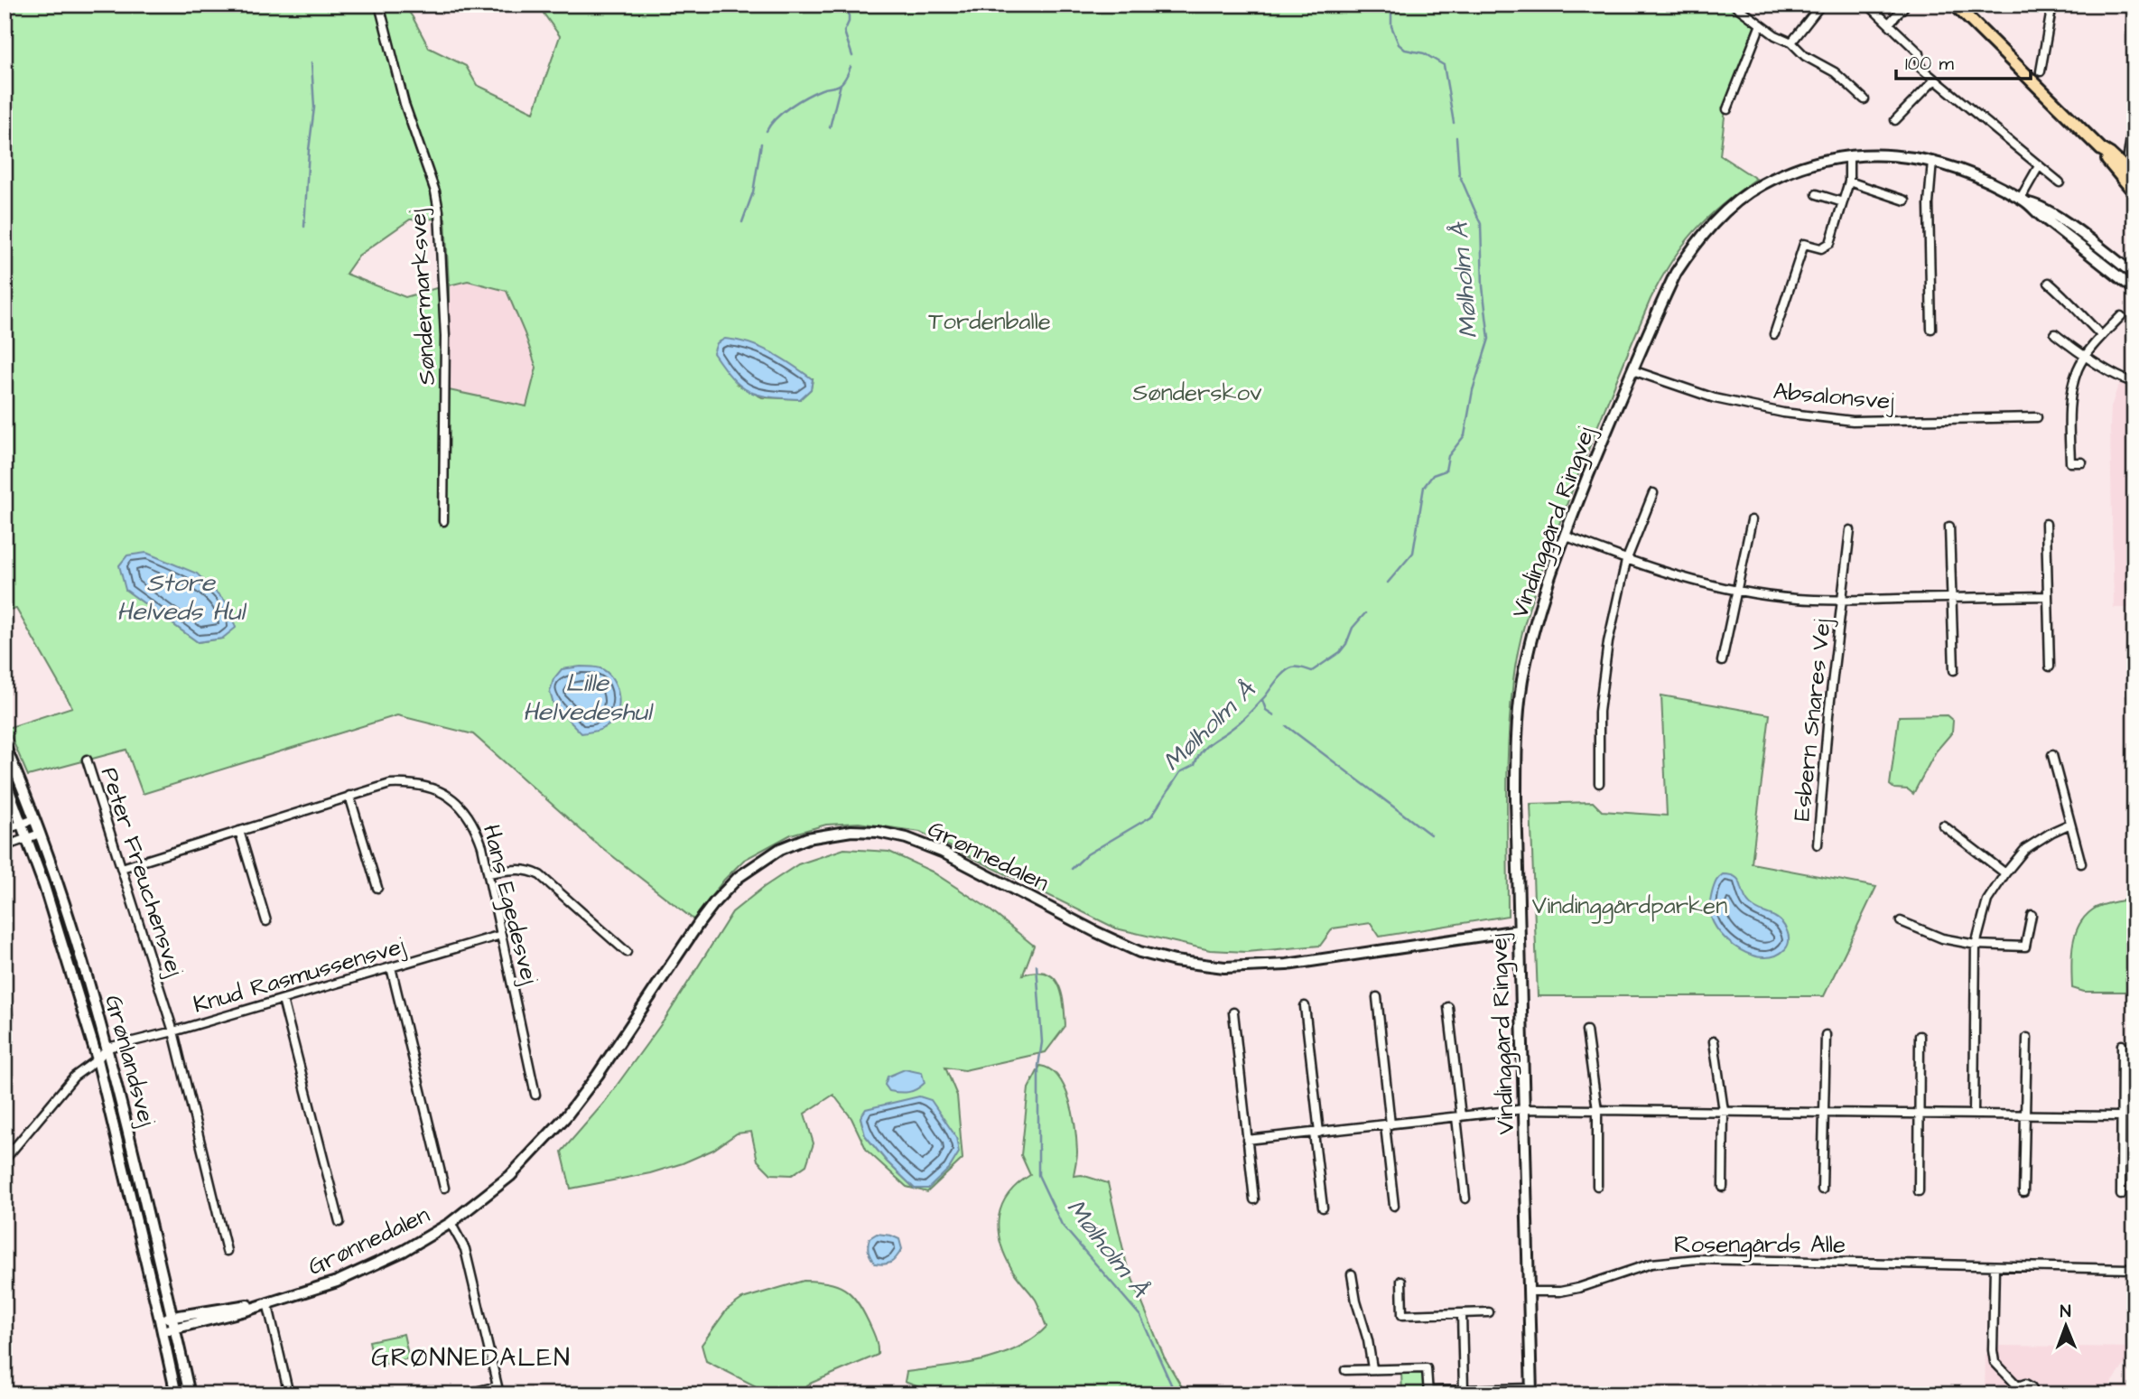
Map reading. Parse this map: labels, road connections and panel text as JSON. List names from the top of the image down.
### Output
{
  "streets": {
    "street": [
      "Søndermarksvej",
      "Absalonsvej",
      "Vindinggård Ringvej",
      "Esbern Snares Vej",
      "Grønnedalen",
      "Peter Freuchensvej",
      "Hans Egedesvej",
      "Knud Rasmussensvej",
      "Grønlandsvej",
      "Rosengårds Alle"
    ]
  },
  "crossings": [
    ["Absalonsvej", "Vindinggård Ringvej"],
    ["Vindinggård Ringvej", "Esbern Snares Vej"],
    ["Vindinggård Ringvej", "Grønnedalen"],
    ["Vindinggård Ringvej", "Rosengårds Alle"],
    ["Grønnedalen", "Grønlandsvej"],
    ["Peter Freuchensvej", "Hans Egedesvej"],
    ["Peter Freuchensvej", "Knud Rasmussensvej"],
    ["Hans Egedesvej", "Knud Rasmussensvej"],
    ["Knud Rasmussensvej", "Grønlandsvej"]
  ],
  "districts": ["GRØNNEDALEN"],
  "water": ["Mølholm Å", "Store Helveds Hul", "Lille Helvedeshul"],
  "parks": ["Tordenballe", "Sønderskov", "Vindinggårdparken"],
  "scale_bar": "100 m",
  "north": "top"
}
